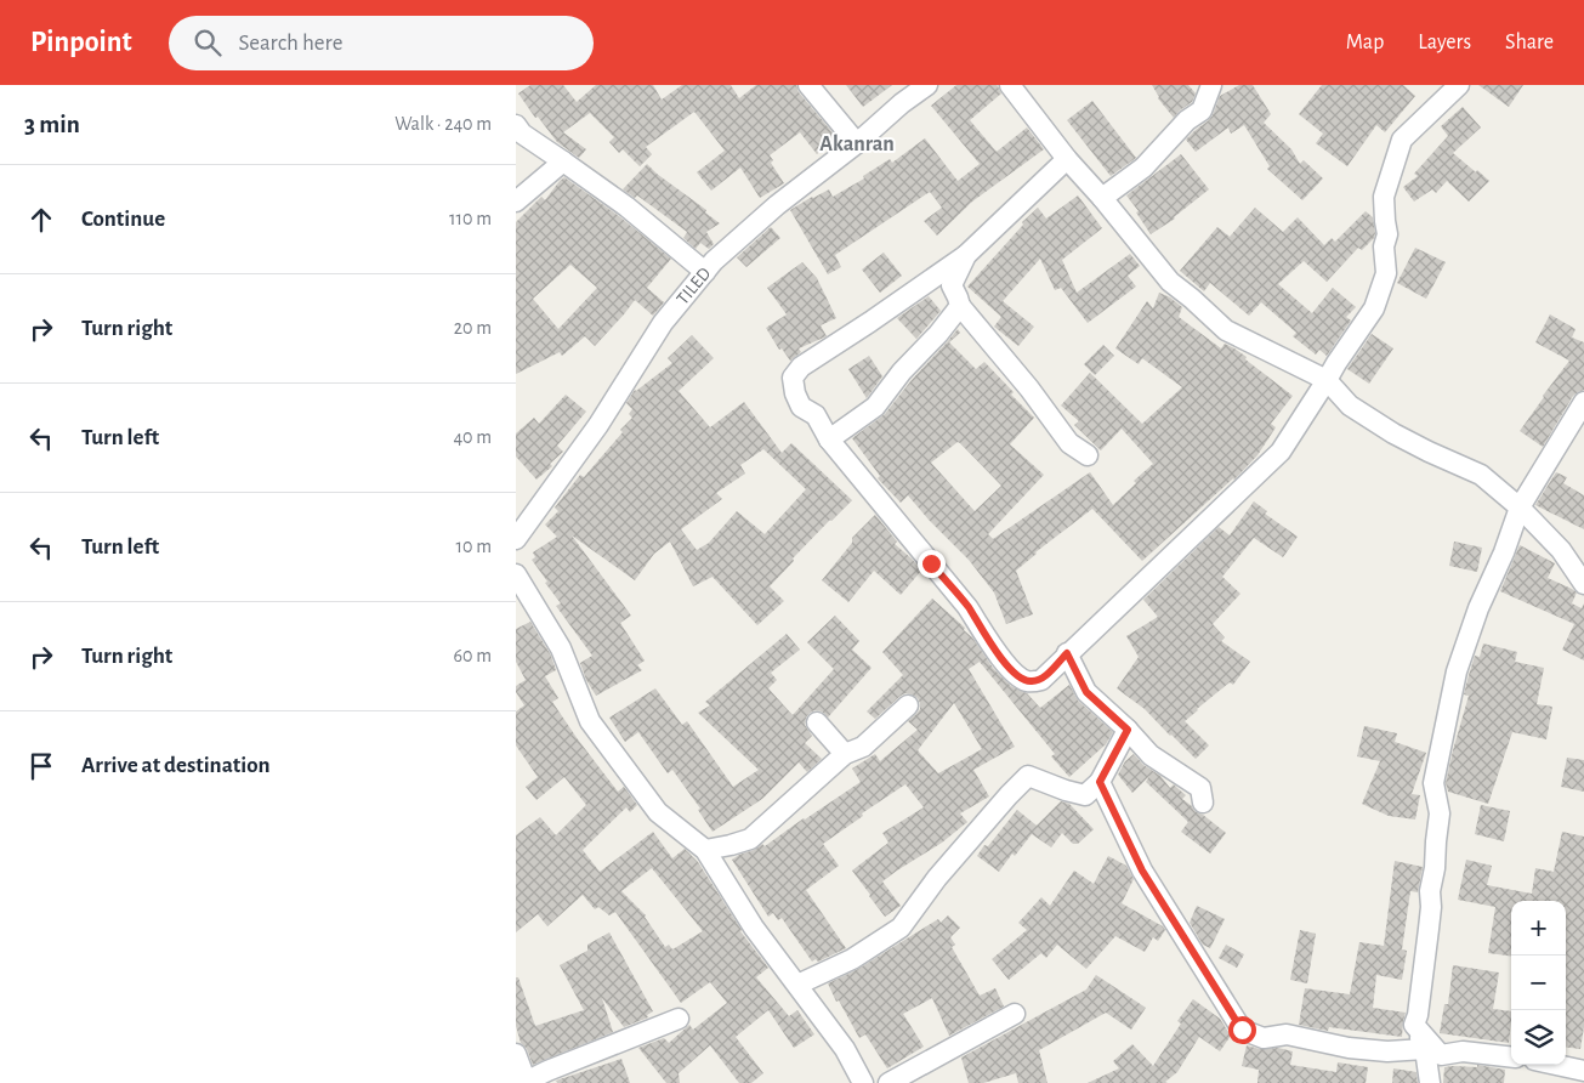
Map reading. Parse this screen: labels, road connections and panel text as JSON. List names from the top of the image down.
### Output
{
  "streets": {
    "street": ["TILED"]
  },
  "districts": ["Akanran"],
  "page": {
    "header": "Pinpoint",
    "search": "Search here",
    "nav": ["Map", "Layers", "Share"],
    "heading": ["3 min", "Walk · 240 m"],
    "list": [
      ["Continue", "110 m"],
      ["Turn right", "20 m"],
      ["Turn left", "40 m"],
      ["Turn left", "10 m"],
      ["Turn right", "60 m"],
      "Arrive at destination"
    ],
    "map_buttons": ["+", "−"]
  }
}
